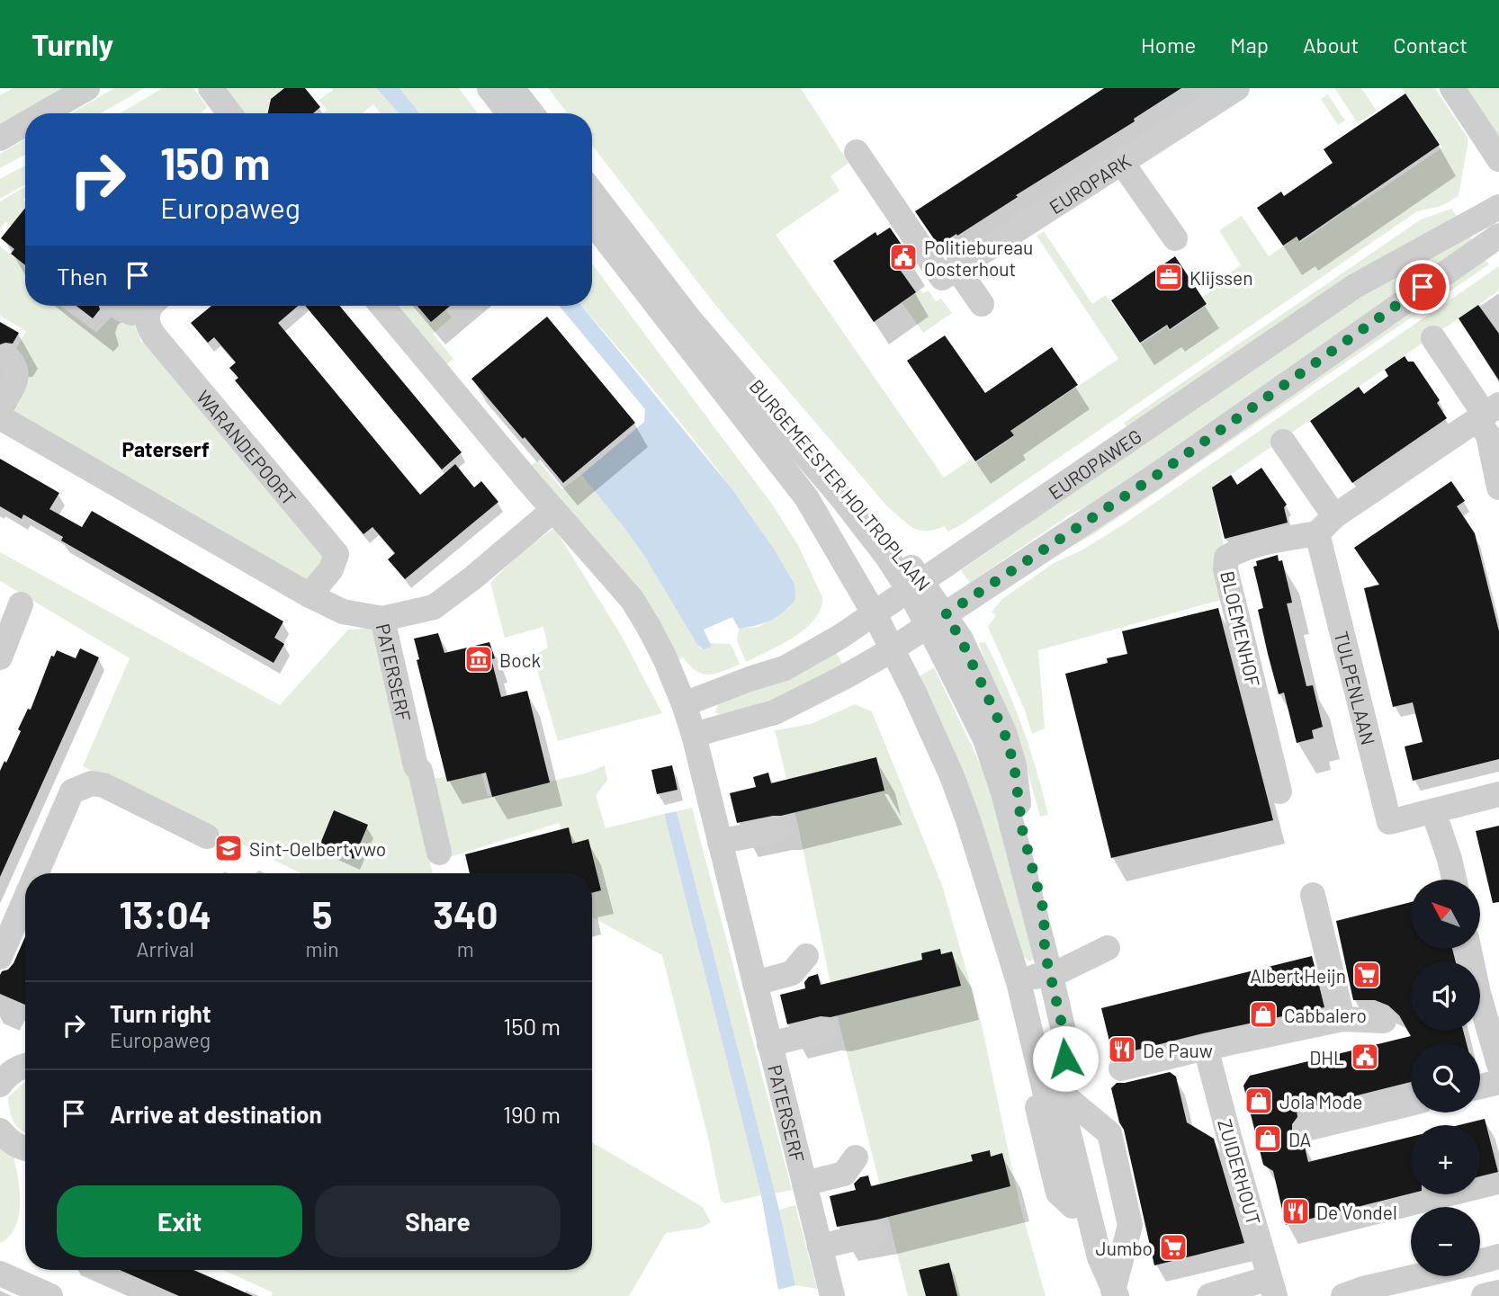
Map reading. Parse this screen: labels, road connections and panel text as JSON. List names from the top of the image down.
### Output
{
  "streets": {
    "street": [
      "EUROPARK",
      "WARANDEPOORT",
      "EUROPAWEG",
      "BURGEMEESTER HOLTROPLAAN",
      "BLOEMENHOF",
      "PATERSERF",
      "TULPENLAAN",
      "ZUIDERHOUT"
    ]
  },
  "crossings": [
    ["EUROPAWEG", "BURGEMEESTER HOLTROPLAAN"],
    ["EUROPAWEG", "PATERSERF"],
    ["BLOEMENHOF", "TULPENLAAN"]
  ],
  "districts": ["Paterserf"],
  "places": {
    "public building": ["Politiebureau Oosterhout", "DHL"],
    "office": ["Klijssen"],
    "museum": ["Bock"],
    "school or university": ["Sint-Oelbert vwo"],
    "supermarket": ["Albert Heijn", "Jumbo"],
    "shop": ["Cabbalero", "Jola Mode", "DA"],
    "restaurant": ["De Pauw", "De Vondel"]
  },
  "north": "top left",
  "page": {
    "header": "Turnly",
    "nav": [
      "Home",
      "Map",
      "About",
      "Contact"
    ],
    "turn": ["150 m", "Europaweg"],
    "then": "Then",
    "eta": [
      "13:04",
      "Arrival",
      "5",
      "min",
      "340",
      "m"
    ],
    "map_buttons": ["+", "−"],
    "list": [
      {
        "name": "Turn right",
        "note": "Europaweg",
        "value": "150 m"
      },
      {
        "name": "Arrive at destination",
        "value": "190 m"
      }
    ],
    "buttons": ["Exit", "Share"]
  }
}
